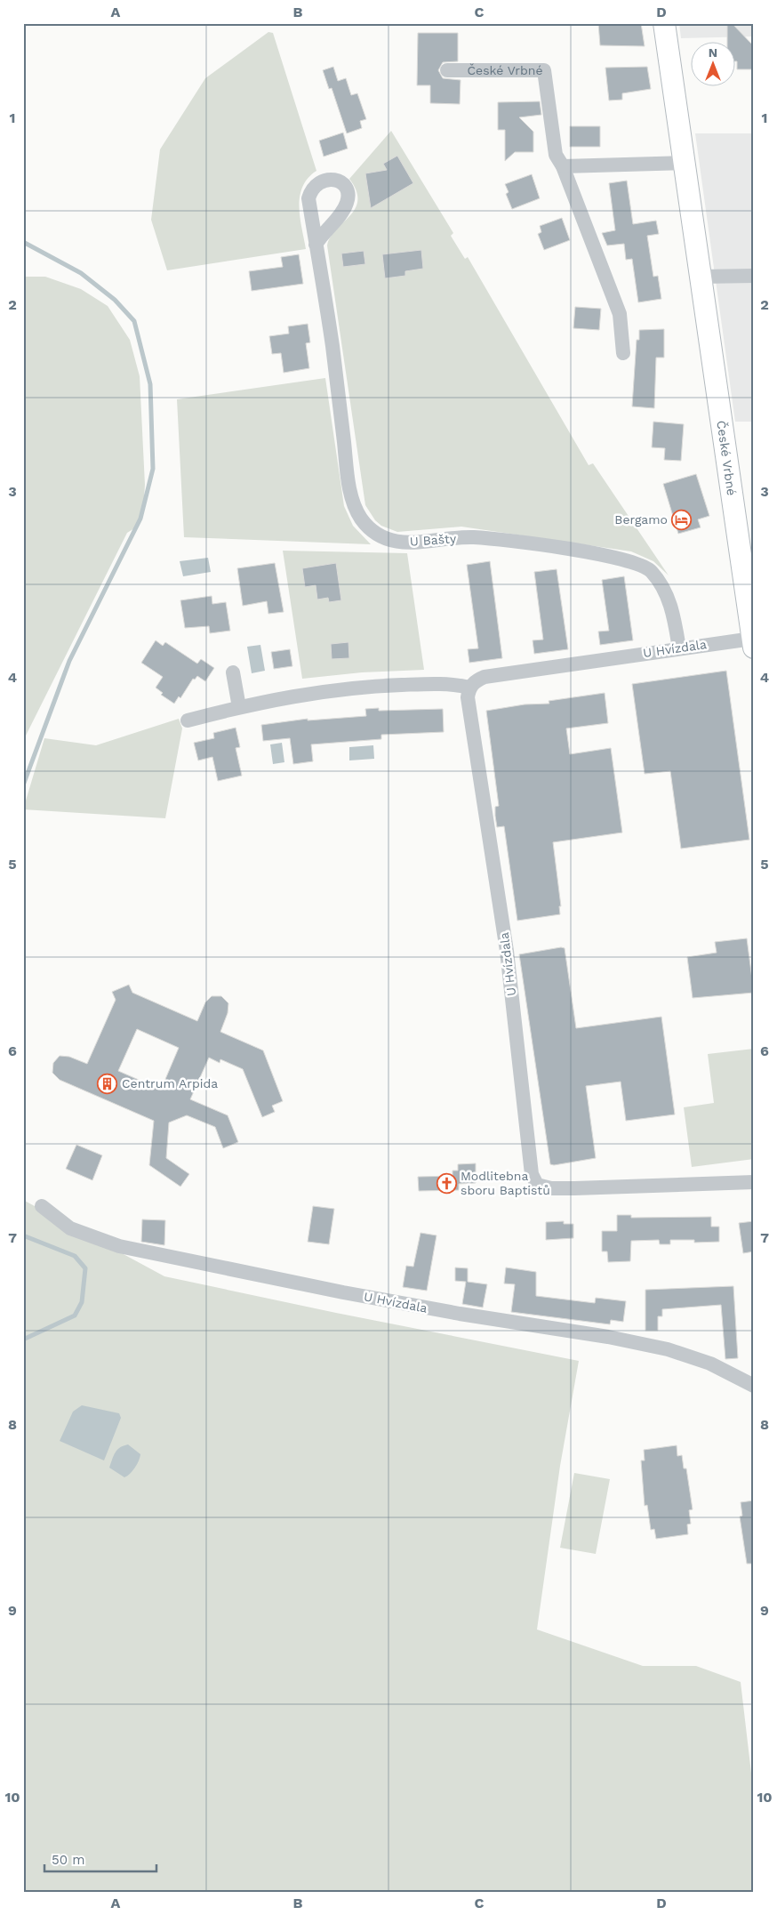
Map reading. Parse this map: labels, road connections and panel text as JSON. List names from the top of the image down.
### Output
{
  "streets": {
    "street": ["České Vrbné", "U Bašty", "U Hvízdala"]
  },
  "crossings": [
    ["České Vrbné", "U Hvízdala"],
    ["U Bašty", "U Hvízdala"]
  ],
  "places": {
    "hotel": ["Bergamo"],
    "building": ["Centrum Arpida"],
    "church": ["Modlitebna sboru Baptistů"]
  },
  "scale_bar": "50 m",
  "north": "top",
  "grid": {
    "columns": [
      "A",
      "B",
      "C",
      "D"
    ],
    "rows": [
      "1",
      "2",
      "3",
      "4",
      "5",
      "6",
      "7",
      "8",
      "9",
      "10"
    ]
  }
}
